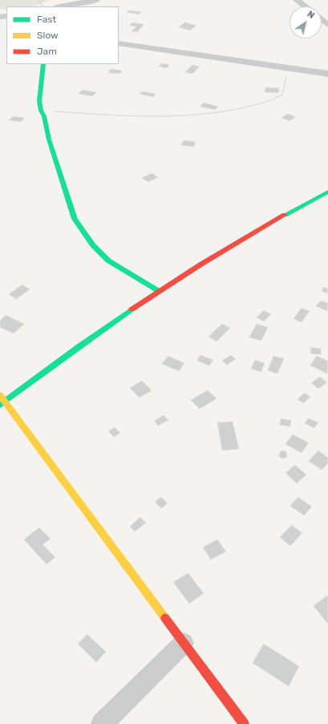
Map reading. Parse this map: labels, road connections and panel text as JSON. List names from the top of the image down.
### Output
{
  "legend": ["Fast", "Slow", "Jam"],
  "north": "top right"
}
